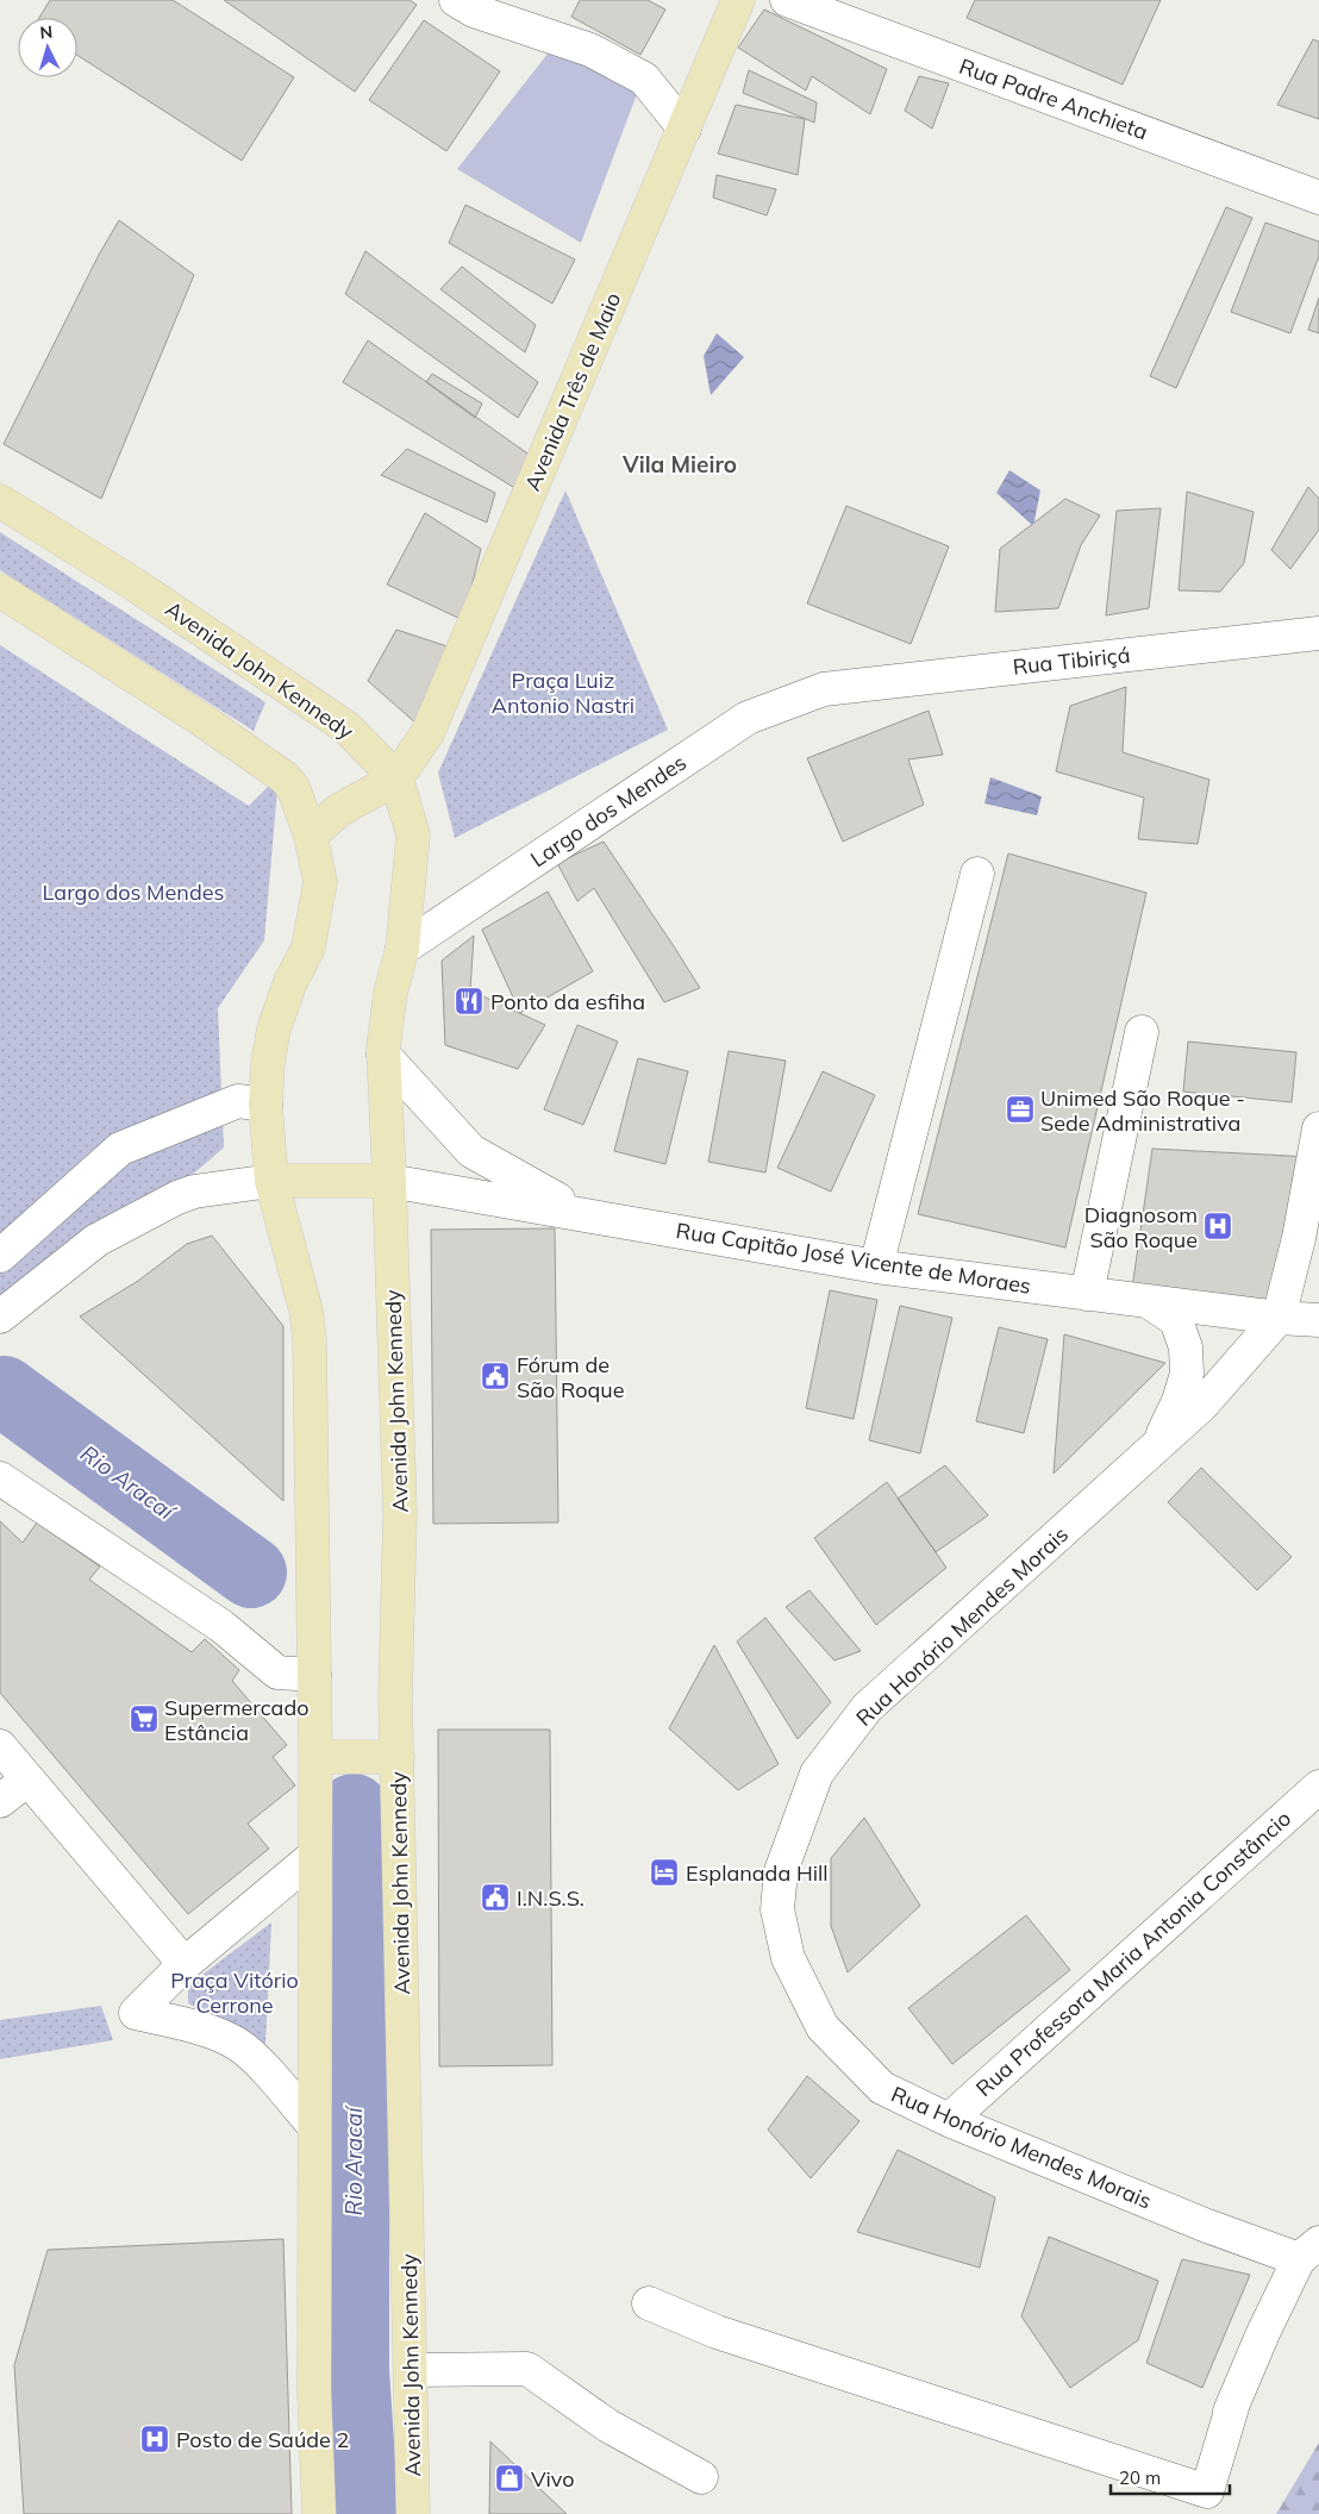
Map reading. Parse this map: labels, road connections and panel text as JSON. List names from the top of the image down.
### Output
{
  "streets": {
    "main road": ["Avenida Três de Maio", "Avenida John Kennedy"],
    "street": [
      "Rua Padre Anchieta",
      "Rua Tibiriçá",
      "Largo dos Mendes",
      "Rua Capitão José Vicente de Moraes",
      "Rua Honório Mendes Morais",
      "Rua Professora Maria Antonia Constâncio"
    ]
  },
  "crossings": [
    ["Avenida Três de Maio", "Avenida John Kennedy"],
    ["Rua Tibiriçá", "Largo dos Mendes"],
    ["Avenida John Kennedy", "Largo dos Mendes"],
    ["Avenida John Kennedy", "Rua Capitão José Vicente de Moraes"],
    ["Rua Capitão José Vicente de Moraes", "Rua Honório Mendes Morais"],
    ["Rua Honório Mendes Morais", "Rua Professora Maria Antonia Constâncio"]
  ],
  "districts": ["Vila Mieiro"],
  "water": ["Rio Aracaí"],
  "parks": ["Praça Luiz Antonio Nastri", "Largo dos Mendes", "Praça Vitório Cerrone"],
  "places": {
    "restaurant": ["Ponto da esfiha"],
    "office": ["Unimed São Roque - Sede Administrativa"],
    "hospital": ["Diagnosom São Roque", "Posto de Saúde 2"],
    "public building": ["Fórum de São Roque", "I.N.S.S."],
    "supermarket": ["Supermercado Estância"],
    "hotel": ["Esplanada Hill"],
    "shop": ["Vivo"]
  },
  "scale_bar": "20 m",
  "north": "top"
}
